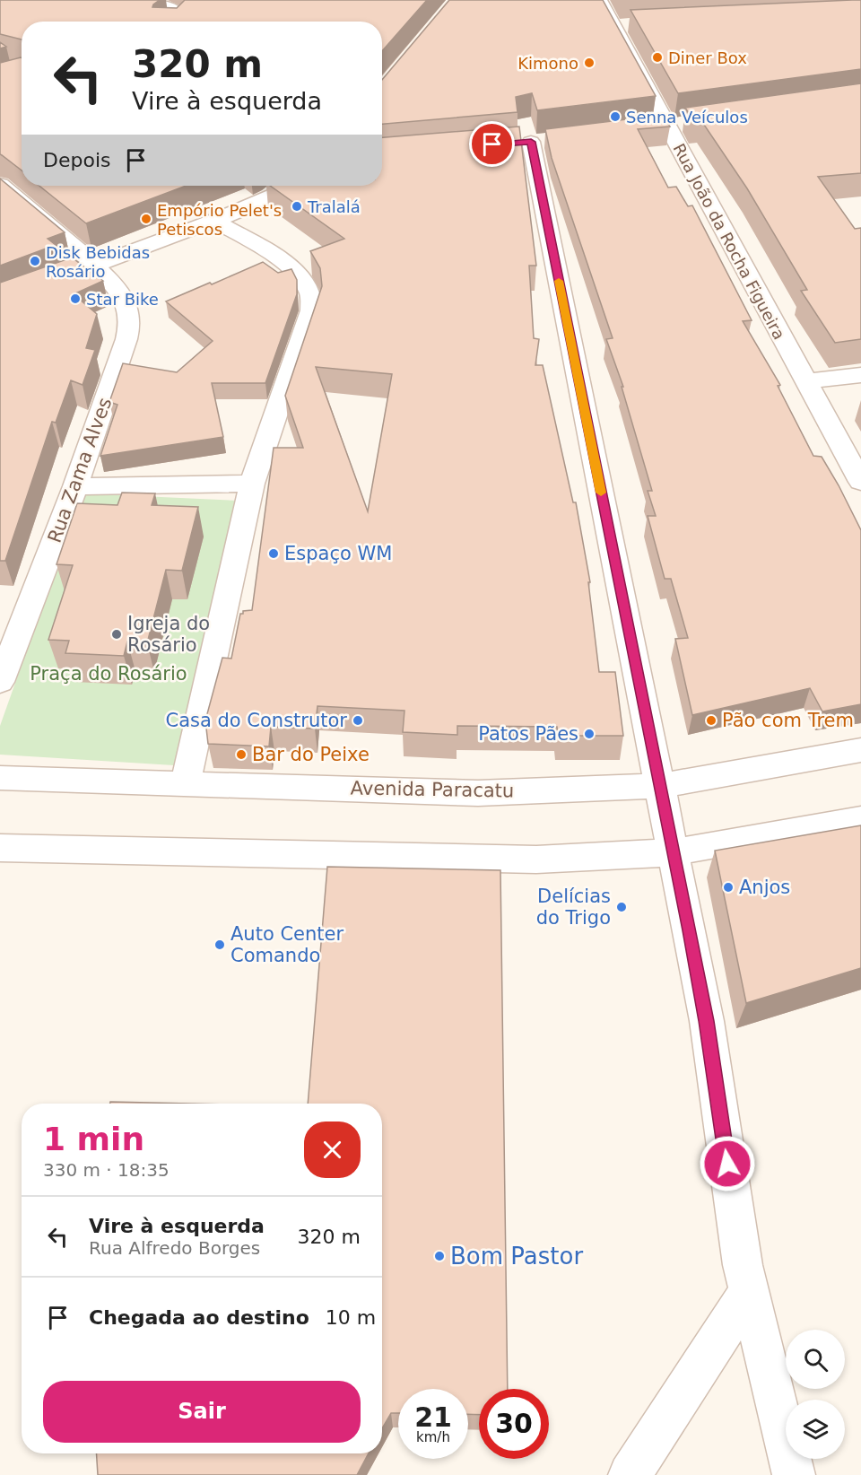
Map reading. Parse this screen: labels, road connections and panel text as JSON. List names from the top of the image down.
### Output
{
  "streets": {
    "street": ["Rua João da Rocha Figueira", "Rua Zama Alves", "Avenida Paracatu"]
  },
  "parks": ["Praça do Rosário"],
  "places": [
    "Diner Box",
    "Kimono",
    "Senna Veículos",
    "Tralalá",
    "Empório Pelet's Petiscos",
    "Disk Bebidas Rosário",
    "Star Bike",
    "Espaço WM",
    "Igreja do Rosário",
    "Casa do Construtor",
    "Pão com Trem",
    "Patos Pães",
    "Bar do Peixe",
    "Anjos",
    "Delícias do Trigo",
    "Auto Center Comando",
    "Bom Pastor"
  ],
  "page": {
    "turn": ["320 m", "Vire à esquerda"],
    "then": "Depois",
    "heading": ["1 min", "330 m · 18:35"],
    "list": [
      {
        "name": "Vire à esquerda",
        "note": "Rua Alfredo Borges",
        "value": "320 m"
      },
      {
        "name": "Chegada ao destino",
        "value": "10 m"
      }
    ],
    "buttons": "Sair",
    "speed": "21 km/h",
    "limit": "30"
  }
}
